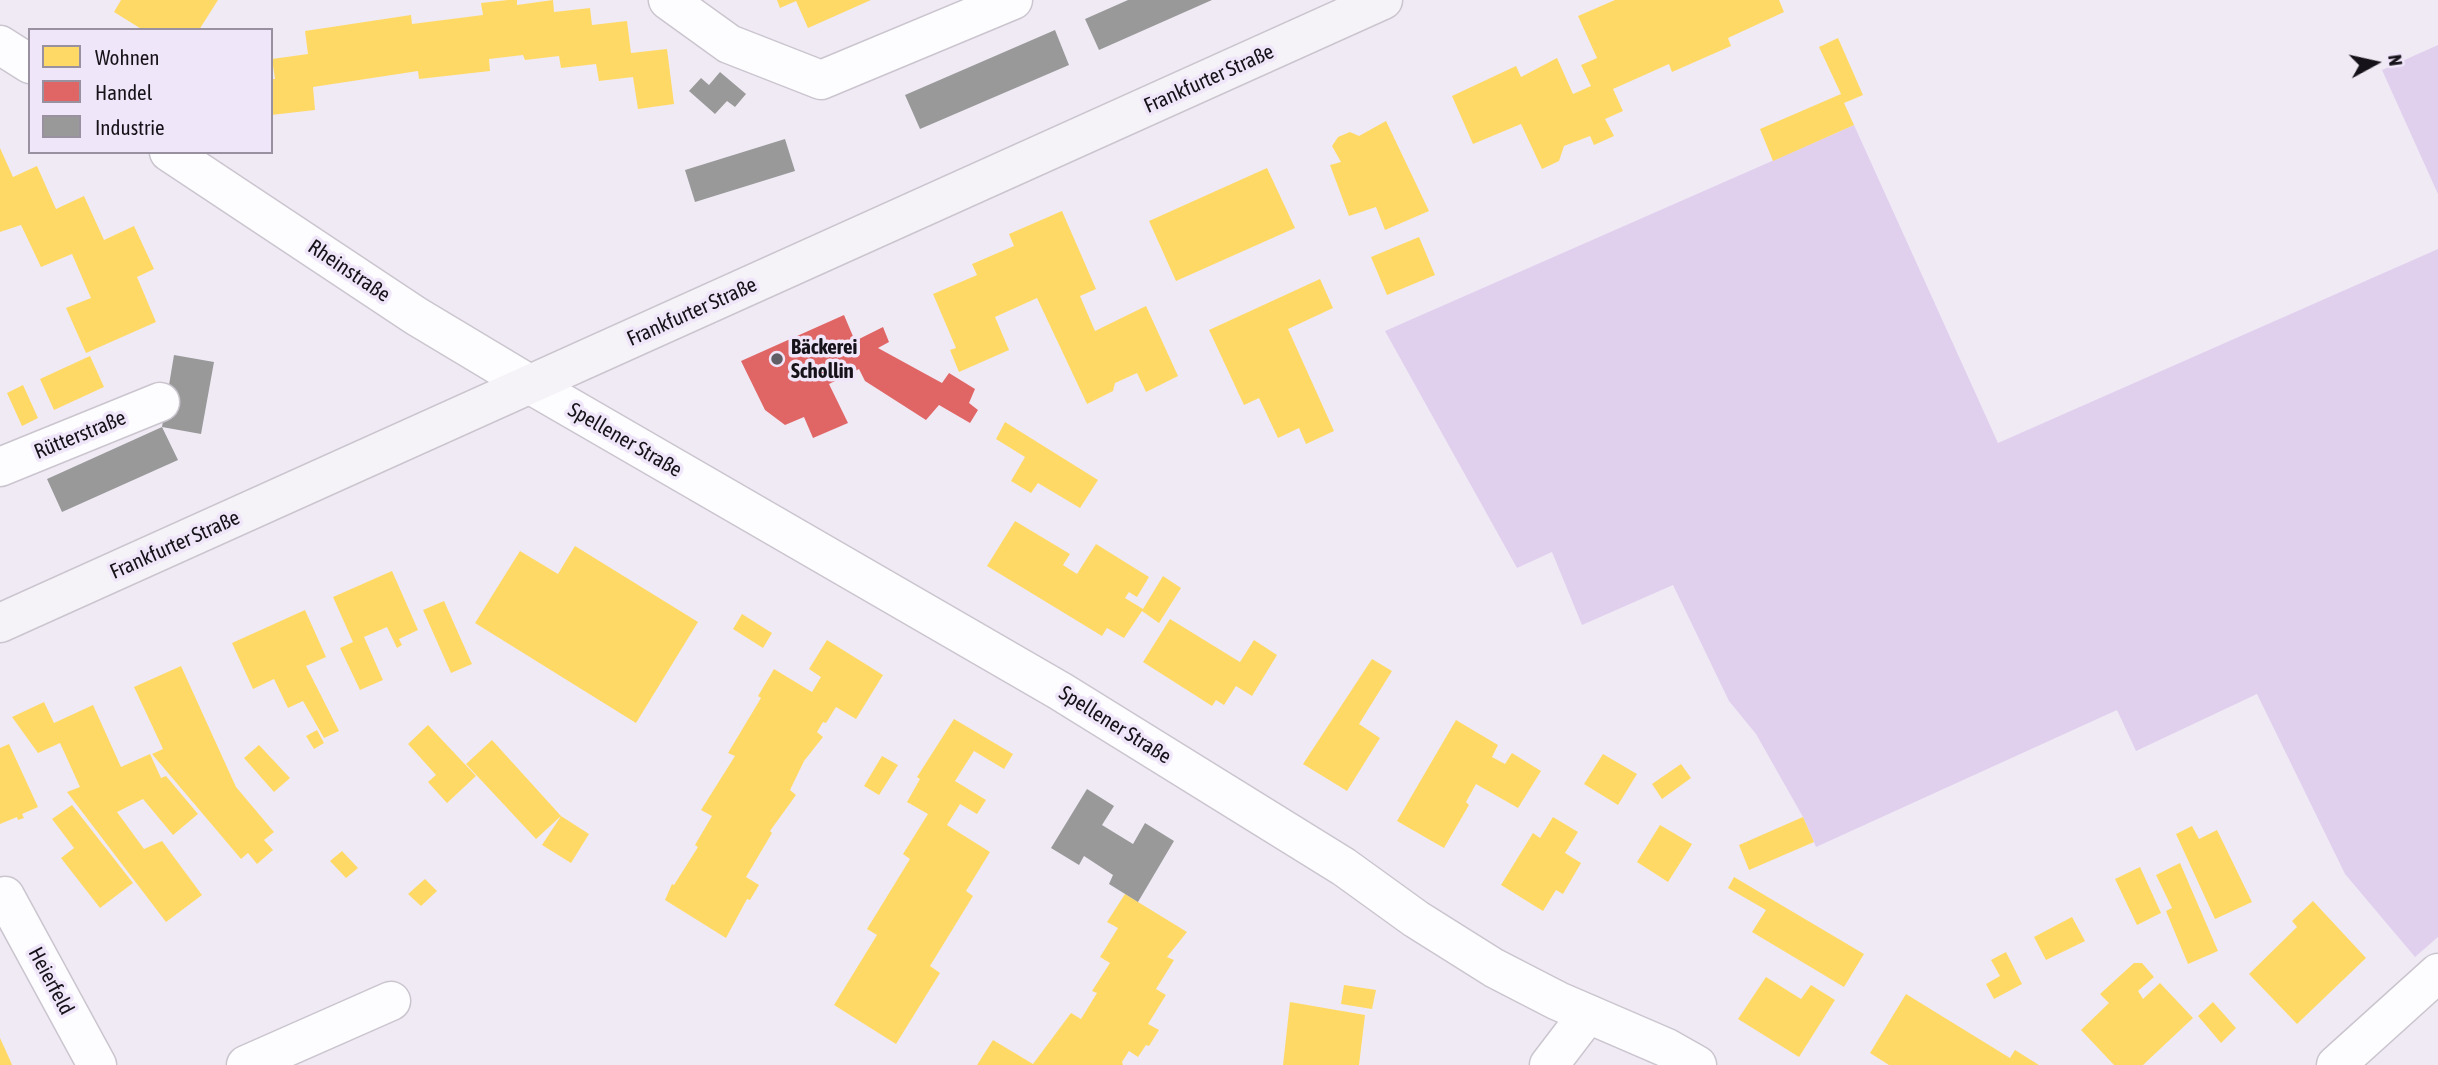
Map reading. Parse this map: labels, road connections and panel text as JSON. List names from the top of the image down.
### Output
{
  "streets": {
    "main road": ["Frankfurter Straße"],
    "street": [
      "Rheinstraße",
      "Rütterstraße",
      "Spellener Straße",
      "Heierfeld"
    ]
  },
  "crossings": [
    ["Frankfurter Straße", "Rheinstraße"],
    ["Frankfurter Straße", "Spellener Straße"],
    ["Rheinstraße", "Spellener Straße"]
  ],
  "places": ["Bäckerei Schollin"],
  "legend": ["Wohnen", "Handel", "Industrie"],
  "north": "right"
}
